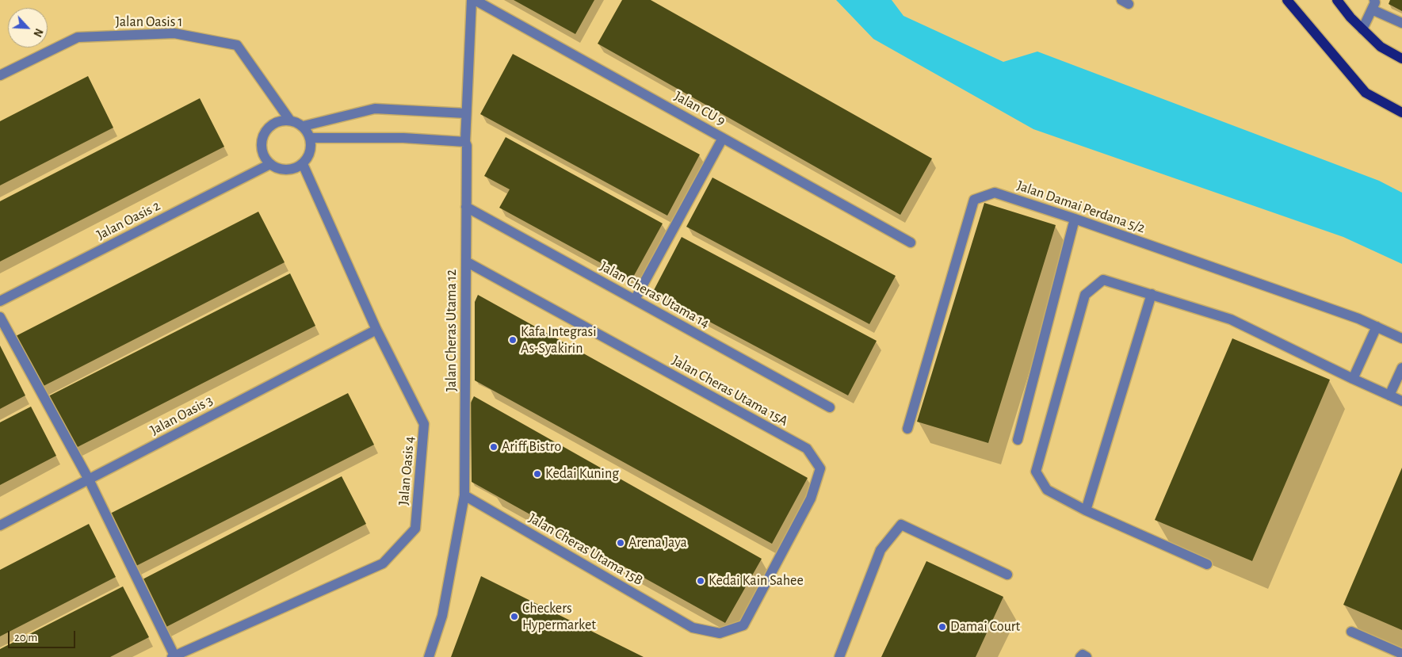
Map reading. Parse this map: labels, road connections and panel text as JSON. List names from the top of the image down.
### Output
{
  "streets": {
    "street": [
      "Jalan Oasis 1",
      "Jalan CU 9",
      "Jalan Damai Perdana 5/2",
      "Jalan Oasis 2",
      "Jalan Cheras Utama 14",
      "Jalan Cheras Utama 12",
      "Jalan Cheras Utama 15A",
      "Jalan Oasis 3",
      "Jalan Oasis 4",
      "Jalan Cheras Utama 15B"
    ]
  },
  "crossings": [
    ["Jalan Oasis 1", "Jalan Oasis 2"],
    ["Jalan Oasis 1", "Jalan Oasis 4"],
    ["Jalan CU 9", "Jalan Cheras Utama 12"],
    ["Jalan Oasis 2", "Jalan Oasis 4"],
    ["Jalan Cheras Utama 14", "Jalan Cheras Utama 12"],
    ["Jalan Cheras Utama 12", "Jalan Cheras Utama 15A"],
    ["Jalan Cheras Utama 12", "Jalan Cheras Utama 15B"],
    ["Jalan Cheras Utama 15A", "Jalan Cheras Utama 15B"],
    ["Jalan Oasis 3", "Jalan Oasis 4"]
  ],
  "places": [
    "Kafa Integrasi As-Syakirin",
    "Ariff Bistro",
    "Kedai Kuning",
    "Arena Jaya",
    "Kedai Kain Sahee",
    "Checkers Hypermarket",
    "Damai Court"
  ],
  "scale_bar": "20 m",
  "north": "bottom right"
}
